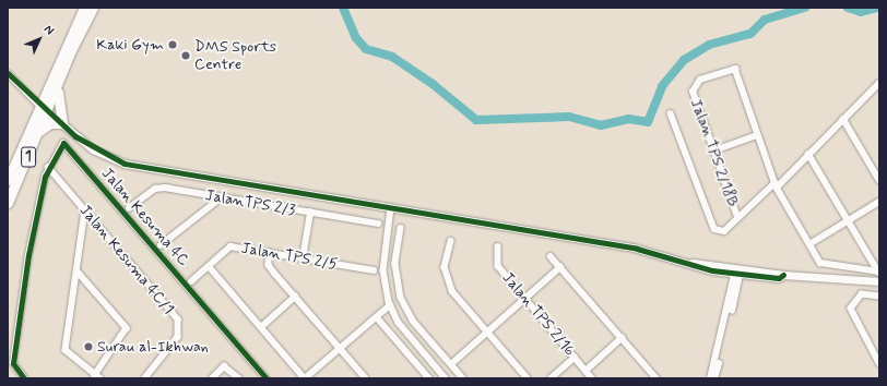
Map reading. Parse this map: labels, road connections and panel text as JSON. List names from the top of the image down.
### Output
{
  "streets": {
    "main road": ["1"],
    "street": [
      "Jalan TPS 2/18B",
      "JalanTPS 2/3",
      "Jalan Kesuma 4C",
      "Jalan TPS 2/5",
      "Jalan Kesuma 4C/1",
      "Jalan TPS 2/16"
    ]
  },
  "crossings": [
    ["Jalan Kesuma 4C", "Jalan Kesuma 4C/1"]
  ],
  "places": ["Kaki Gym", "DMS Sports Centre", "Surau al-Ikhwan"],
  "north": "top right"
}
